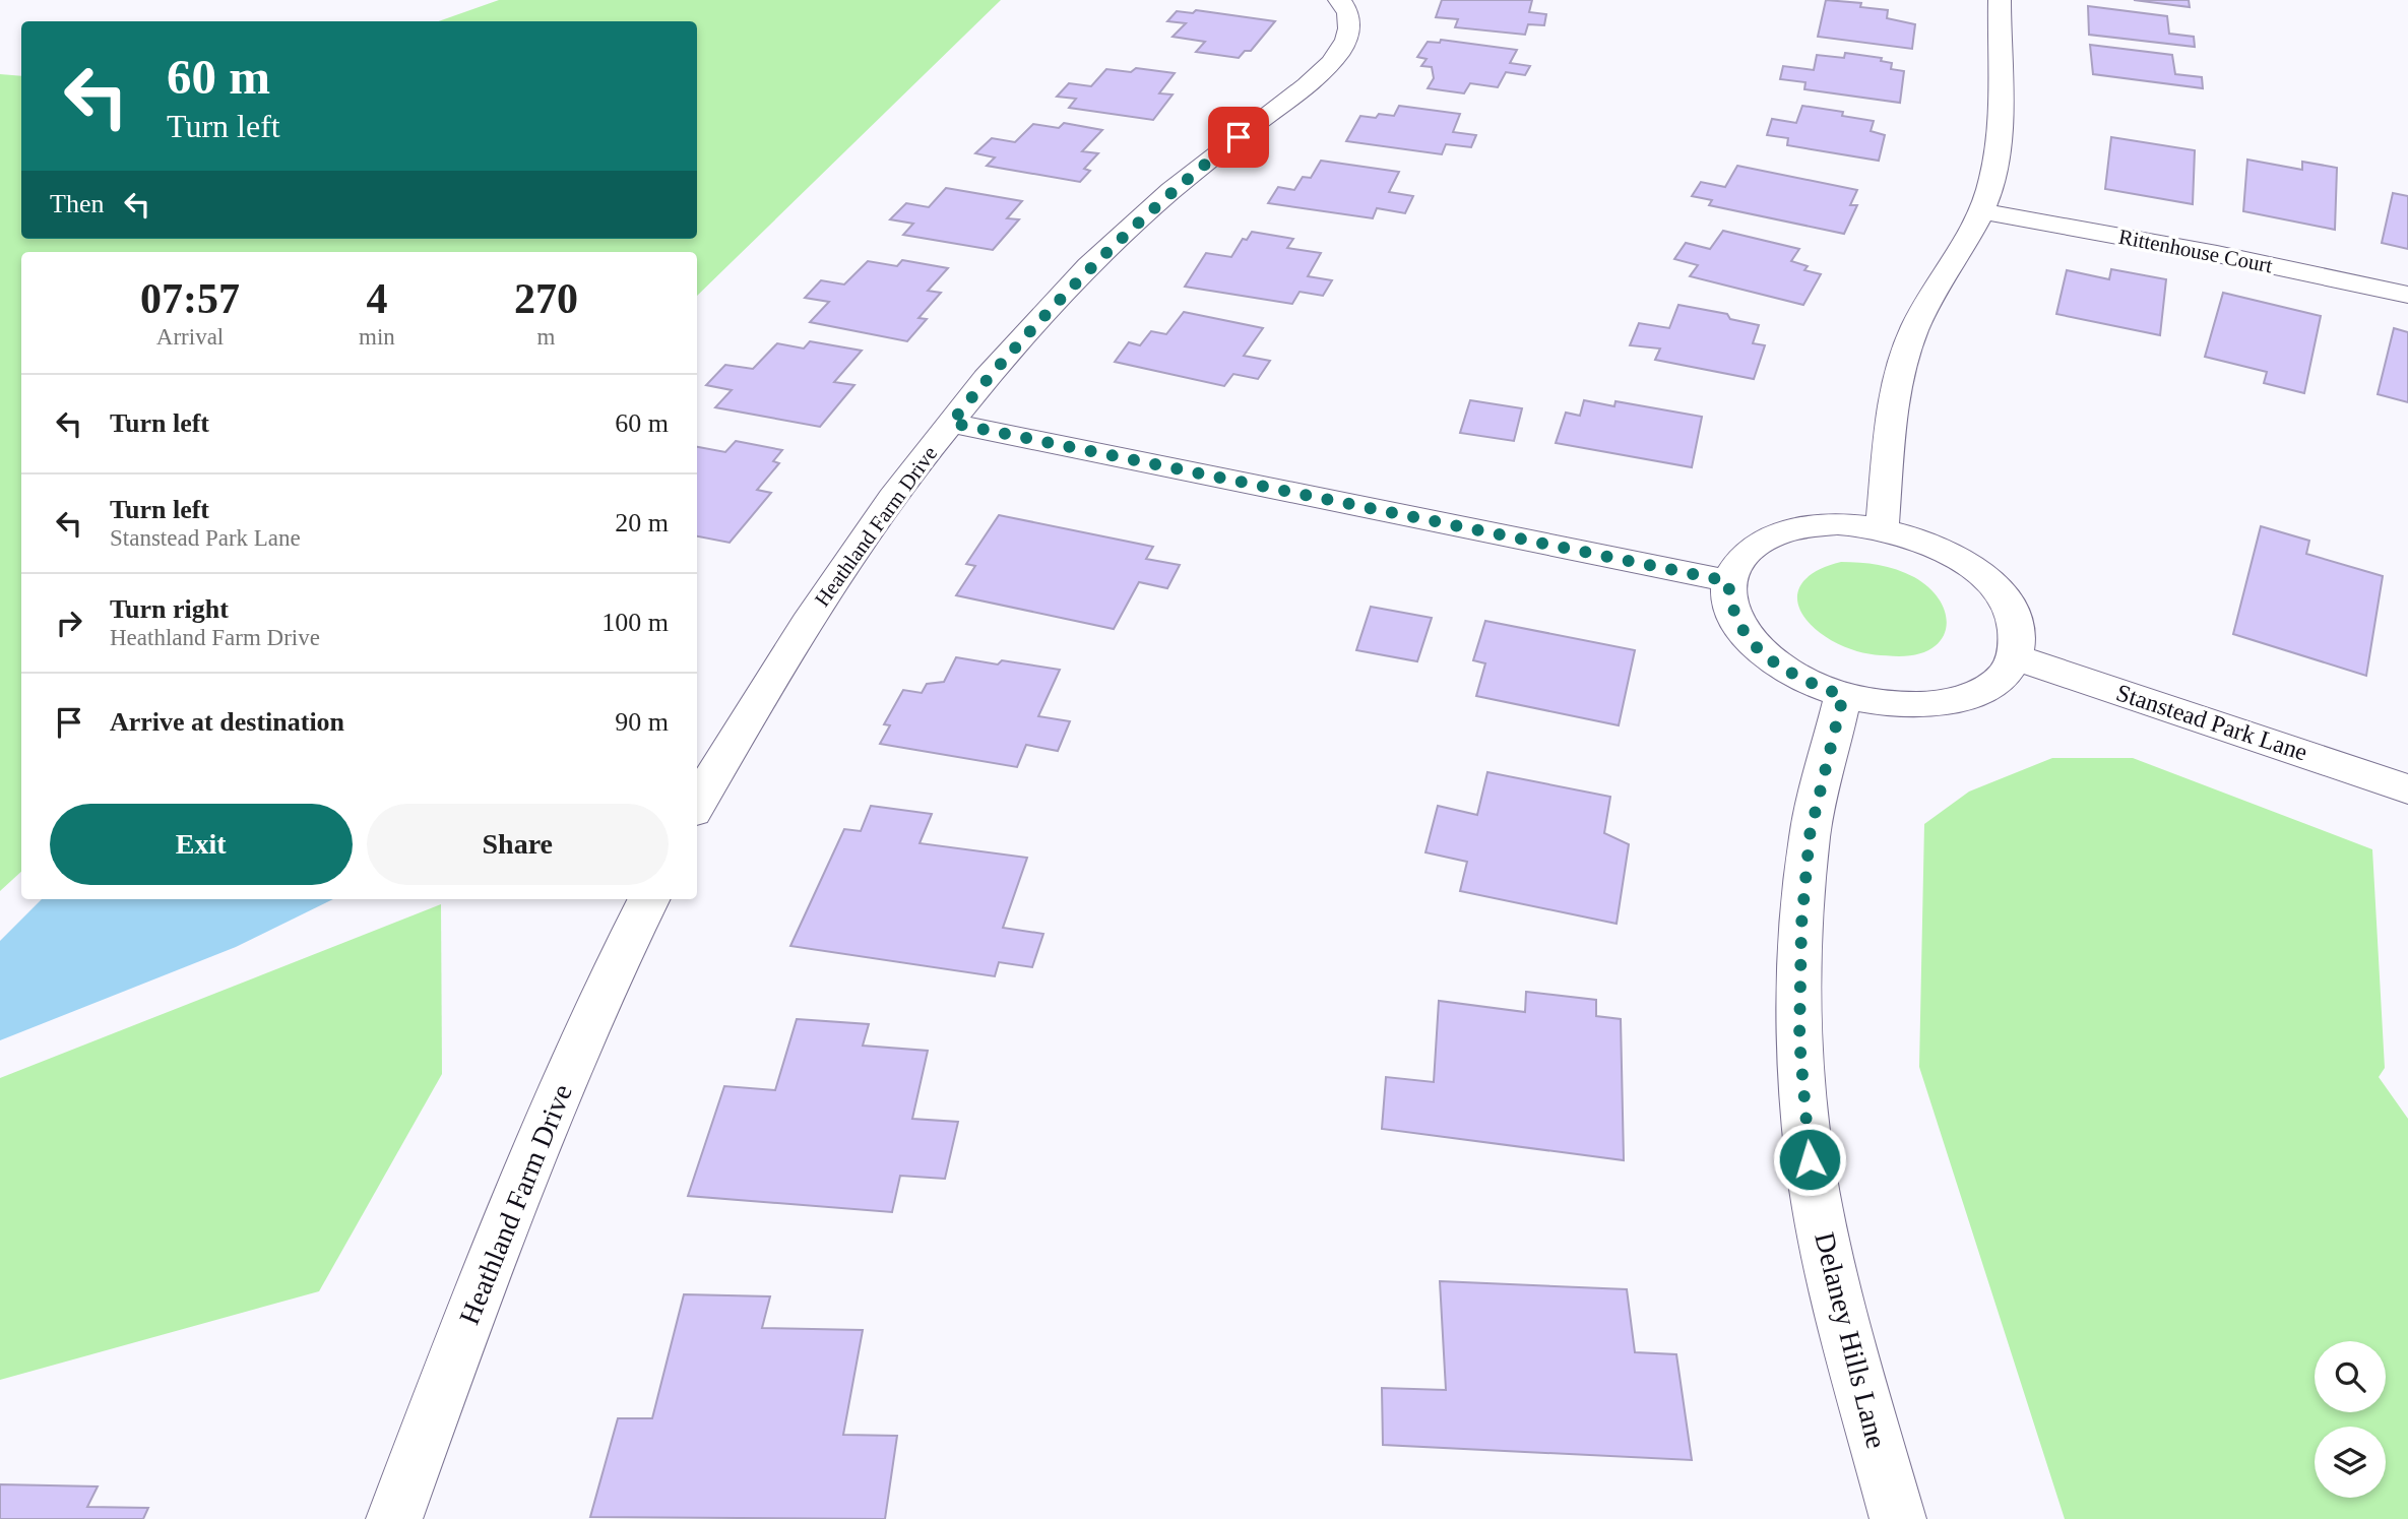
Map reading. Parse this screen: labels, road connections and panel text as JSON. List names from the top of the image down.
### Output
{
  "streets": {
    "street": [
      "Rittenhouse Court",
      "Heathland Farm Drive",
      "Stanstead Park Lane",
      "Delaney Hills Lane"
    ]
  },
  "crossings": [
    ["Stanstead Park Lane", "Delaney Hills Lane"]
  ],
  "page": {
    "turn": ["60 m", "Turn left"],
    "then": "Then",
    "eta": [
      "07:57",
      "Arrival",
      "4",
      "min",
      "270",
      "m"
    ],
    "list": [
      {
        "name": "Turn left",
        "value": "60 m"
      },
      {
        "name": "Turn left",
        "note": "Stanstead Park Lane",
        "value": "20 m"
      },
      {
        "name": "Turn right",
        "note": "Heathland Farm Drive",
        "value": "100 m"
      },
      {
        "name": "Arrive at destination",
        "value": "90 m"
      }
    ],
    "buttons": ["Exit", "Share"]
  }
}
